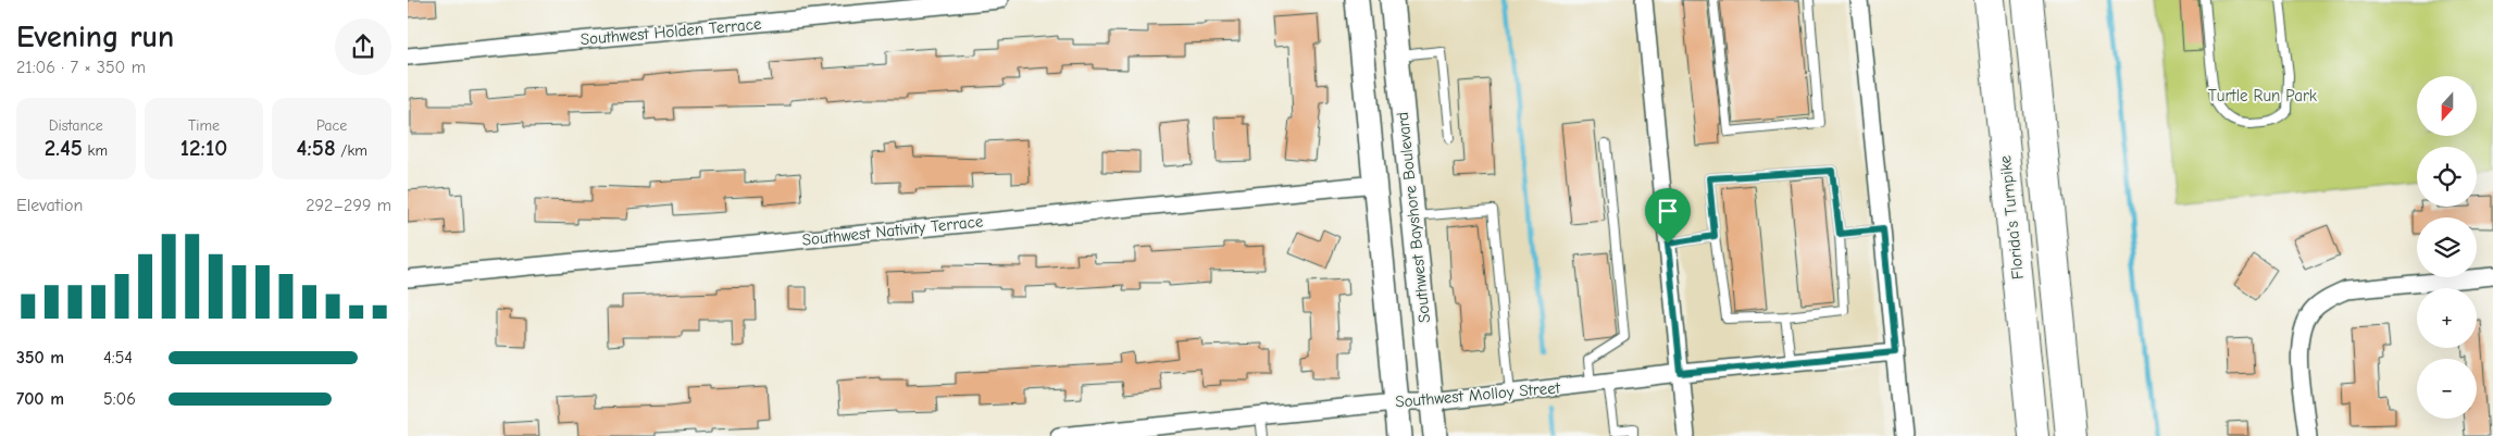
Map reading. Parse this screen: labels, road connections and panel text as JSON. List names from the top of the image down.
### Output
{
  "streets": {
    "highway": ["Florida's Turnpike"],
    "main road": ["Southwest Bayshore Boulevard"],
    "street": ["Southwest Holden Terrace", "Southwest Nativity Terrace", "Southwest Molloy Street"]
  },
  "crossings": [
    ["Southwest Bayshore Boulevard", "Southwest Nativity Terrace"],
    ["Southwest Bayshore Boulevard", "Southwest Molloy Street"]
  ],
  "parks": ["Turtle Run Park"],
  "north": "bottom",
  "page": {
    "heading": ["Evening run", "21:06 · 7 × 350 m"],
    "map_buttons": ["+", "−"],
    "stats": [
      ["Distance", "2.45 km"],
      ["Time", "12:10"],
      ["Pace", "4:58 /km"]
    ],
    "chart": ["Elevation", "292–299 m"],
    "list": [
      {
        "name": "350 m",
        "note": "4:54"
      },
      {
        "name": "700 m",
        "note": "5:06"
      }
    ]
  }
}
